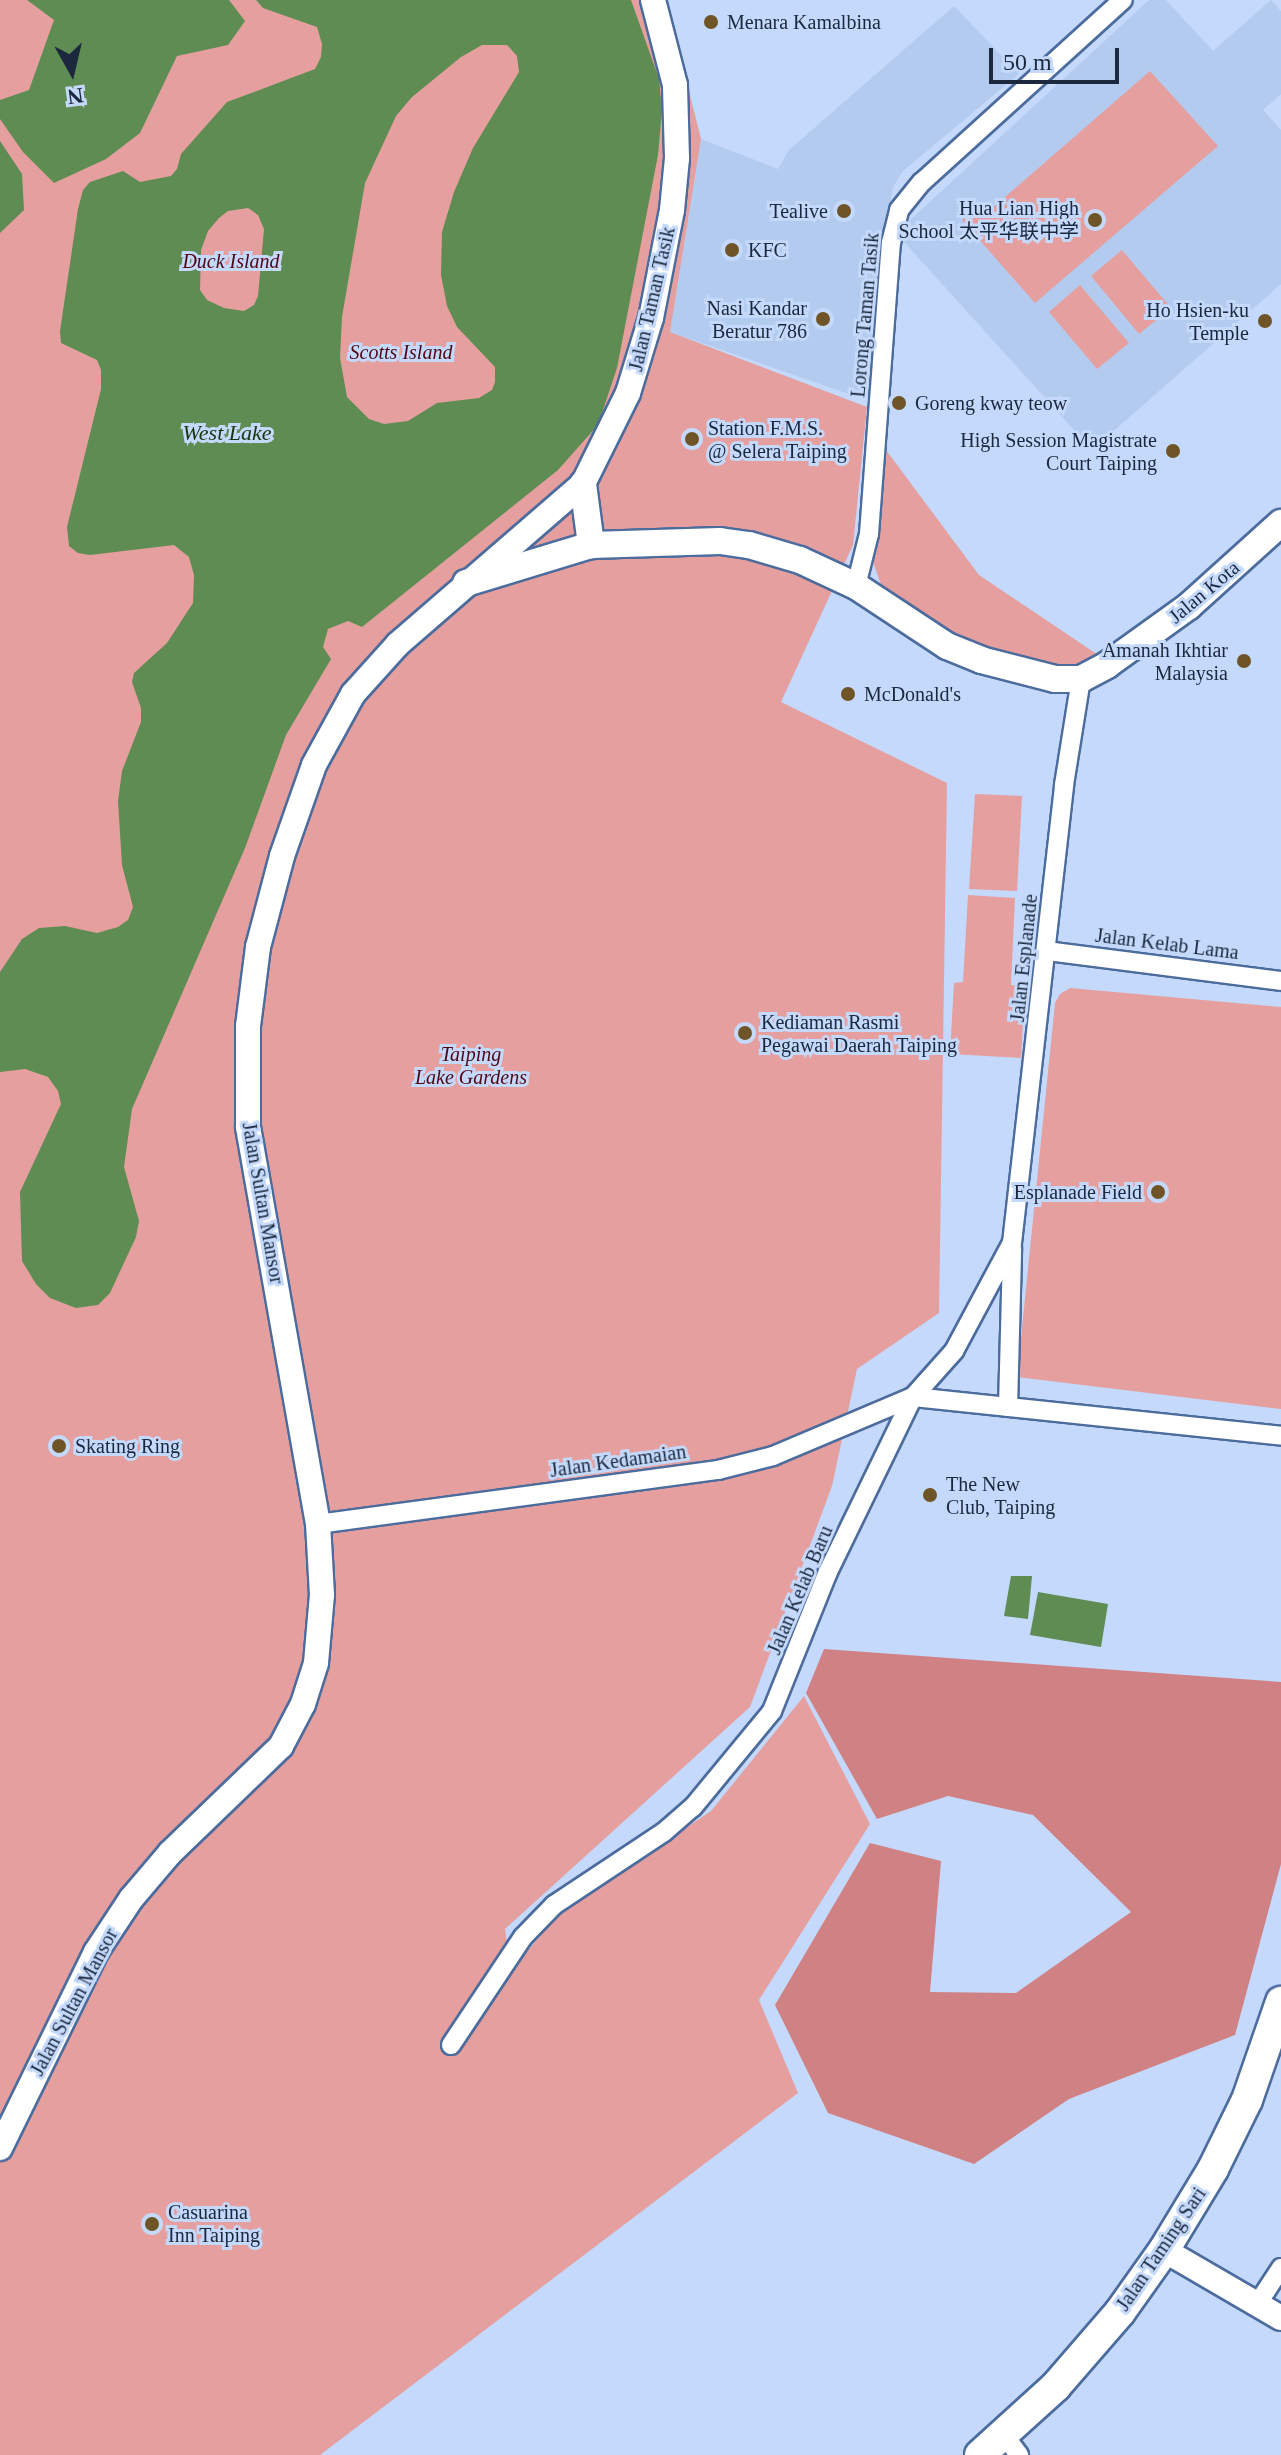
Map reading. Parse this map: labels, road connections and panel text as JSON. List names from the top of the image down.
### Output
{
  "streets": {
    "main road": ["Jalan Kota", "Jalan Sultan Mansor", "Jalan Taming Sari"],
    "street": [
      "Jalan Taman Tasik",
      "Lorong Taman Tasik",
      "Jalan Kelab Lama",
      "Jalan Esplanade",
      "Jalan Kedamaian",
      "Jalan Kelab Baru"
    ]
  },
  "crossings": [
    ["Jalan Taman Tasik", "Jalan Sultan Mansor"],
    ["Lorong Taman Tasik", "Jalan Sultan Mansor"],
    ["Jalan Kota", "Jalan Esplanade"],
    ["Jalan Kota", "Jalan Sultan Mansor"],
    ["Jalan Kelab Lama", "Jalan Esplanade"],
    ["Jalan Esplanade", "Jalan Sultan Mansor"],
    ["Jalan Esplanade", "Jalan Kedamaian"],
    ["Jalan Esplanade", "Jalan Kelab Baru"],
    ["Jalan Sultan Mansor", "Jalan Kedamaian"],
    ["Jalan Kedamaian", "Jalan Kelab Baru"]
  ],
  "water": ["West Lake"],
  "parks": ["Duck Island", "Scotts Island", "Taiping Lake Gardens"],
  "places": [
    "Menara Kamalbina",
    "Tealive",
    "Hua Lian High School 太平华联中学",
    "KFC",
    "Nasi Kandar Beratur 786",
    "Ho Hsien-ku Temple",
    "Goreng kway teow",
    "Station F.M.S. @ Selera Taiping",
    "High Session Magistrate Court Taiping",
    "Amanah Ikhtiar Malaysia",
    "McDonald's",
    "Kediaman Rasmi Pegawai Daerah Taiping",
    "Esplanade Field",
    "Skating Ring",
    "The New Club, Taiping",
    "Casuarina Inn Taiping"
  ],
  "scale_bar": "50 m",
  "north": "bottom"
}
